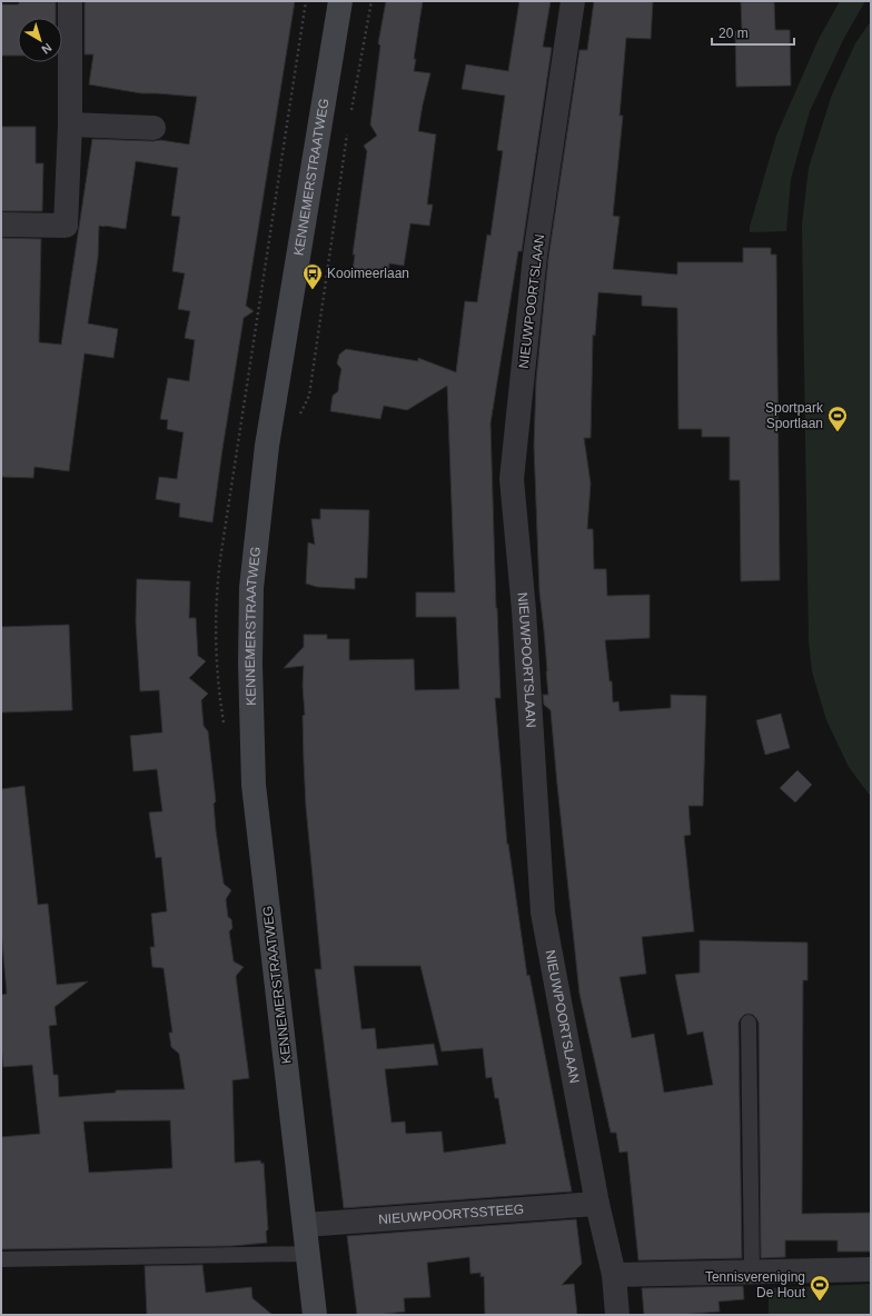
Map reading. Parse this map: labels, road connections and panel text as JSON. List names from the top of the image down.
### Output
{
  "streets": {
    "main road": ["KENNEMERSTRAATWEG"],
    "street": ["NIEUWPOORTSLAAN", "NIEUWPOORTSSTEEG"]
  },
  "crossings": [
    ["KENNEMERSTRAATWEG", "NIEUWPOORTSSTEEG"],
    ["NIEUWPOORTSLAAN", "NIEUWPOORTSSTEEG"]
  ],
  "places": {
    "bus stop": ["Kooimeerlaan"],
    "sports": ["Sportpark Sportlaan", "Tennisvereniging De Hout"]
  },
  "scale_bar": "20 m",
  "north": "bottom right"
}
